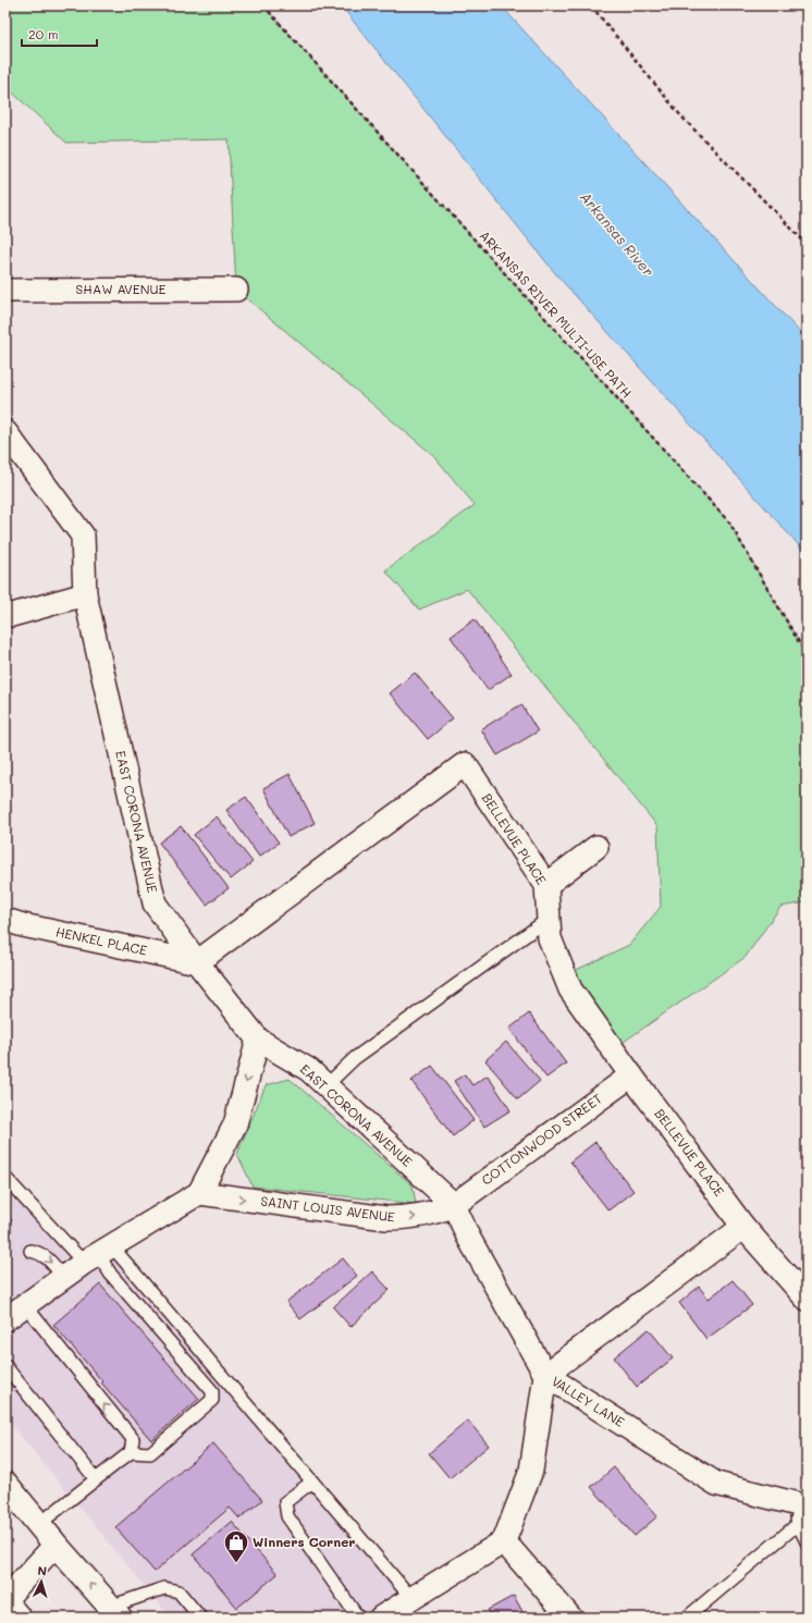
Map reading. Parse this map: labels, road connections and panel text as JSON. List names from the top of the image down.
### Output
{
  "streets": {
    "street": [
      "SHAW AVENUE",
      "EAST CORONA AVENUE",
      "BELLEVUE PLACE",
      "HENKEL PLACE",
      "COTTONWOOD STREET",
      "SAINT LOUIS AVENUE",
      "VALLEY LANE"
    ],
    "path": ["ARKANSAS RIVER MULTI-USE PATH"]
  },
  "crossings": [
    ["EAST CORONA AVENUE", "BELLEVUE PLACE"],
    ["EAST CORONA AVENUE", "HENKEL PLACE"],
    ["EAST CORONA AVENUE", "COTTONWOOD STREET"],
    ["EAST CORONA AVENUE", "SAINT LOUIS AVENUE"],
    ["EAST CORONA AVENUE", "VALLEY LANE"],
    ["BELLEVUE PLACE", "HENKEL PLACE"],
    ["BELLEVUE PLACE", "COTTONWOOD STREET"],
    ["BELLEVUE PLACE", "VALLEY LANE"],
    ["COTTONWOOD STREET", "SAINT LOUIS AVENUE"]
  ],
  "one_way": ["SAINT LOUIS AVENUE"],
  "water": ["Arkansas River"],
  "places": {
    "shop": ["Winners Corner"]
  },
  "scale_bar": "20 m",
  "north": "top"
}
